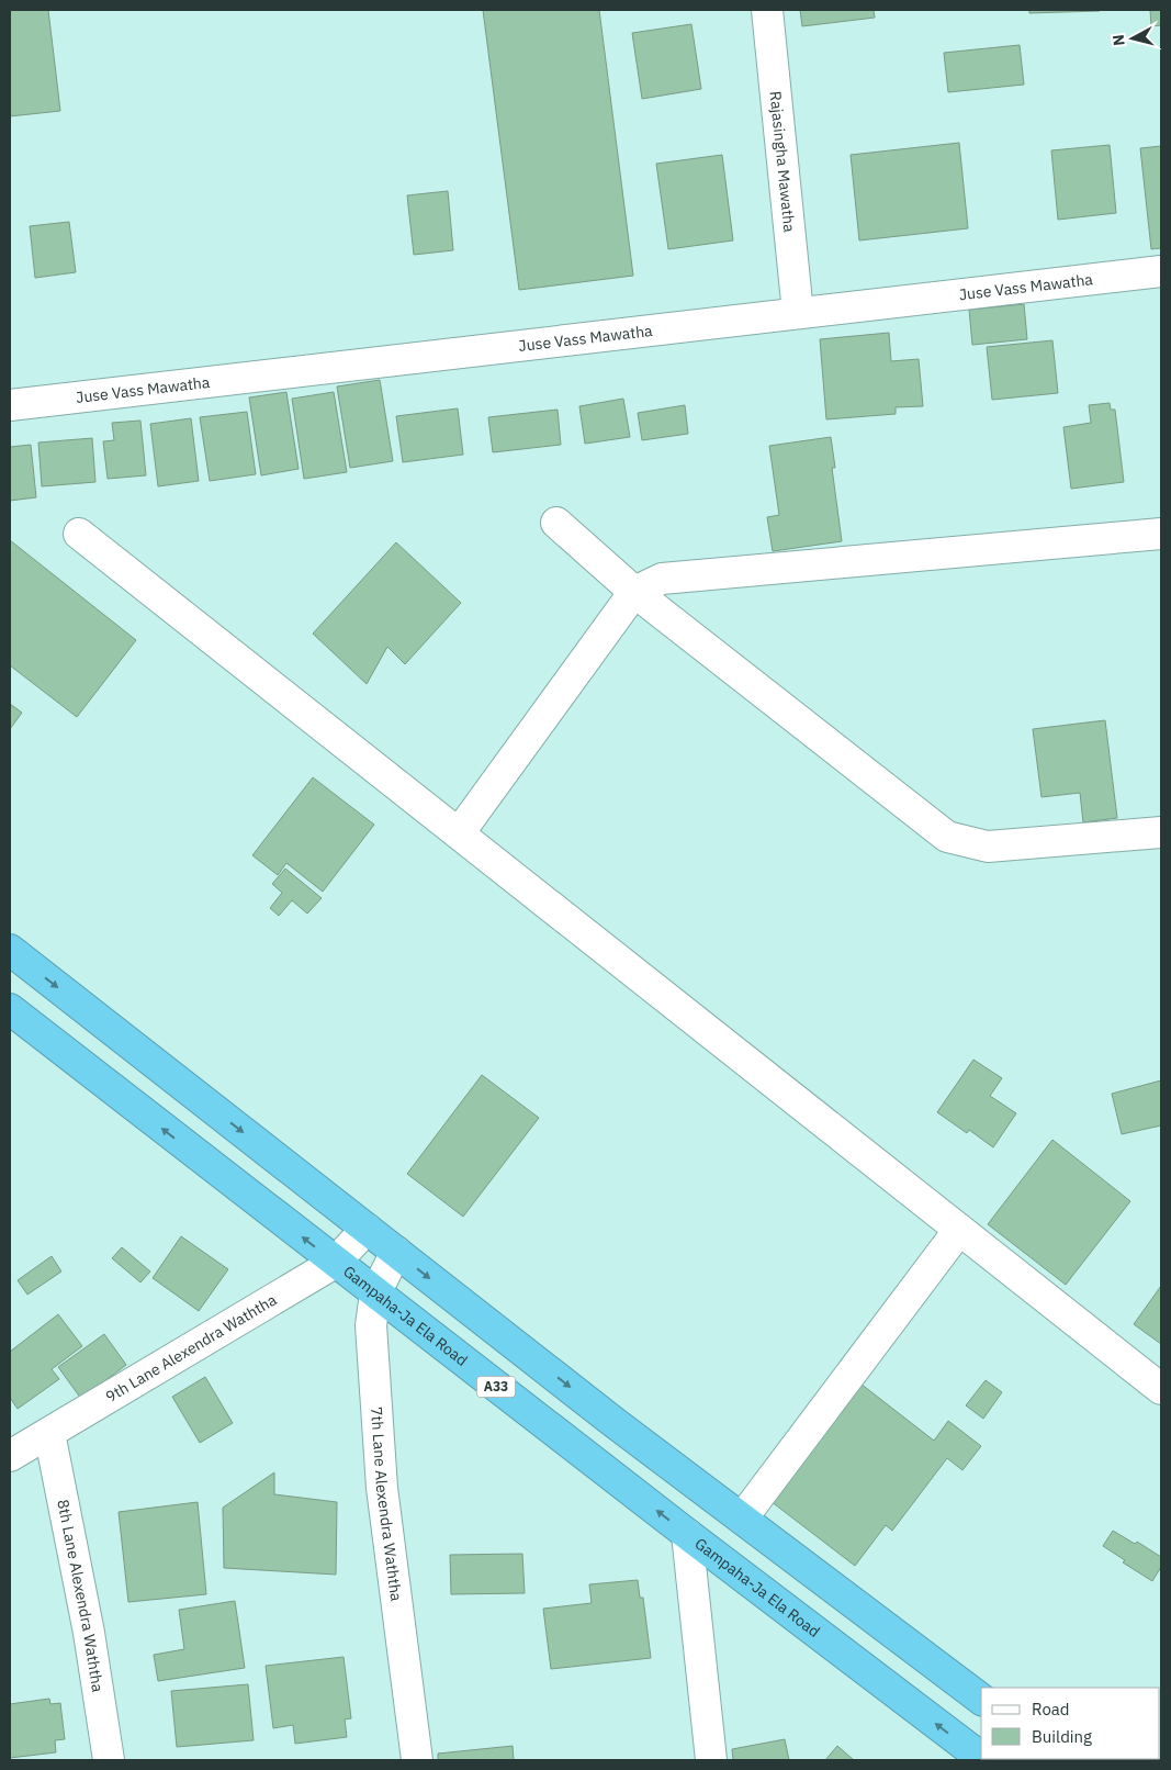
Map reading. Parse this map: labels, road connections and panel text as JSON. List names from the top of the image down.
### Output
{
  "streets": {
    "highway": ["Gampaha-Ja Ela Road", "A33"],
    "street": [
      "Rajasingha Mawatha",
      "Juse Vass Mawatha",
      "9th Lane Alexendra Waththa",
      "7th Lane Alexendra Waththa",
      "8th Lane Alexendra Waththa"
    ]
  },
  "crossings": [
    ["Rajasingha Mawatha", "Juse Vass Mawatha"],
    ["Gampaha-Ja Ela Road", "9th Lane Alexendra Waththa"],
    ["Gampaha-Ja Ela Road", "7th Lane Alexendra Waththa"],
    ["9th Lane Alexendra Waththa", "8th Lane Alexendra Waththa"]
  ],
  "legend": ["Road", "Building"],
  "north": "left"
}
